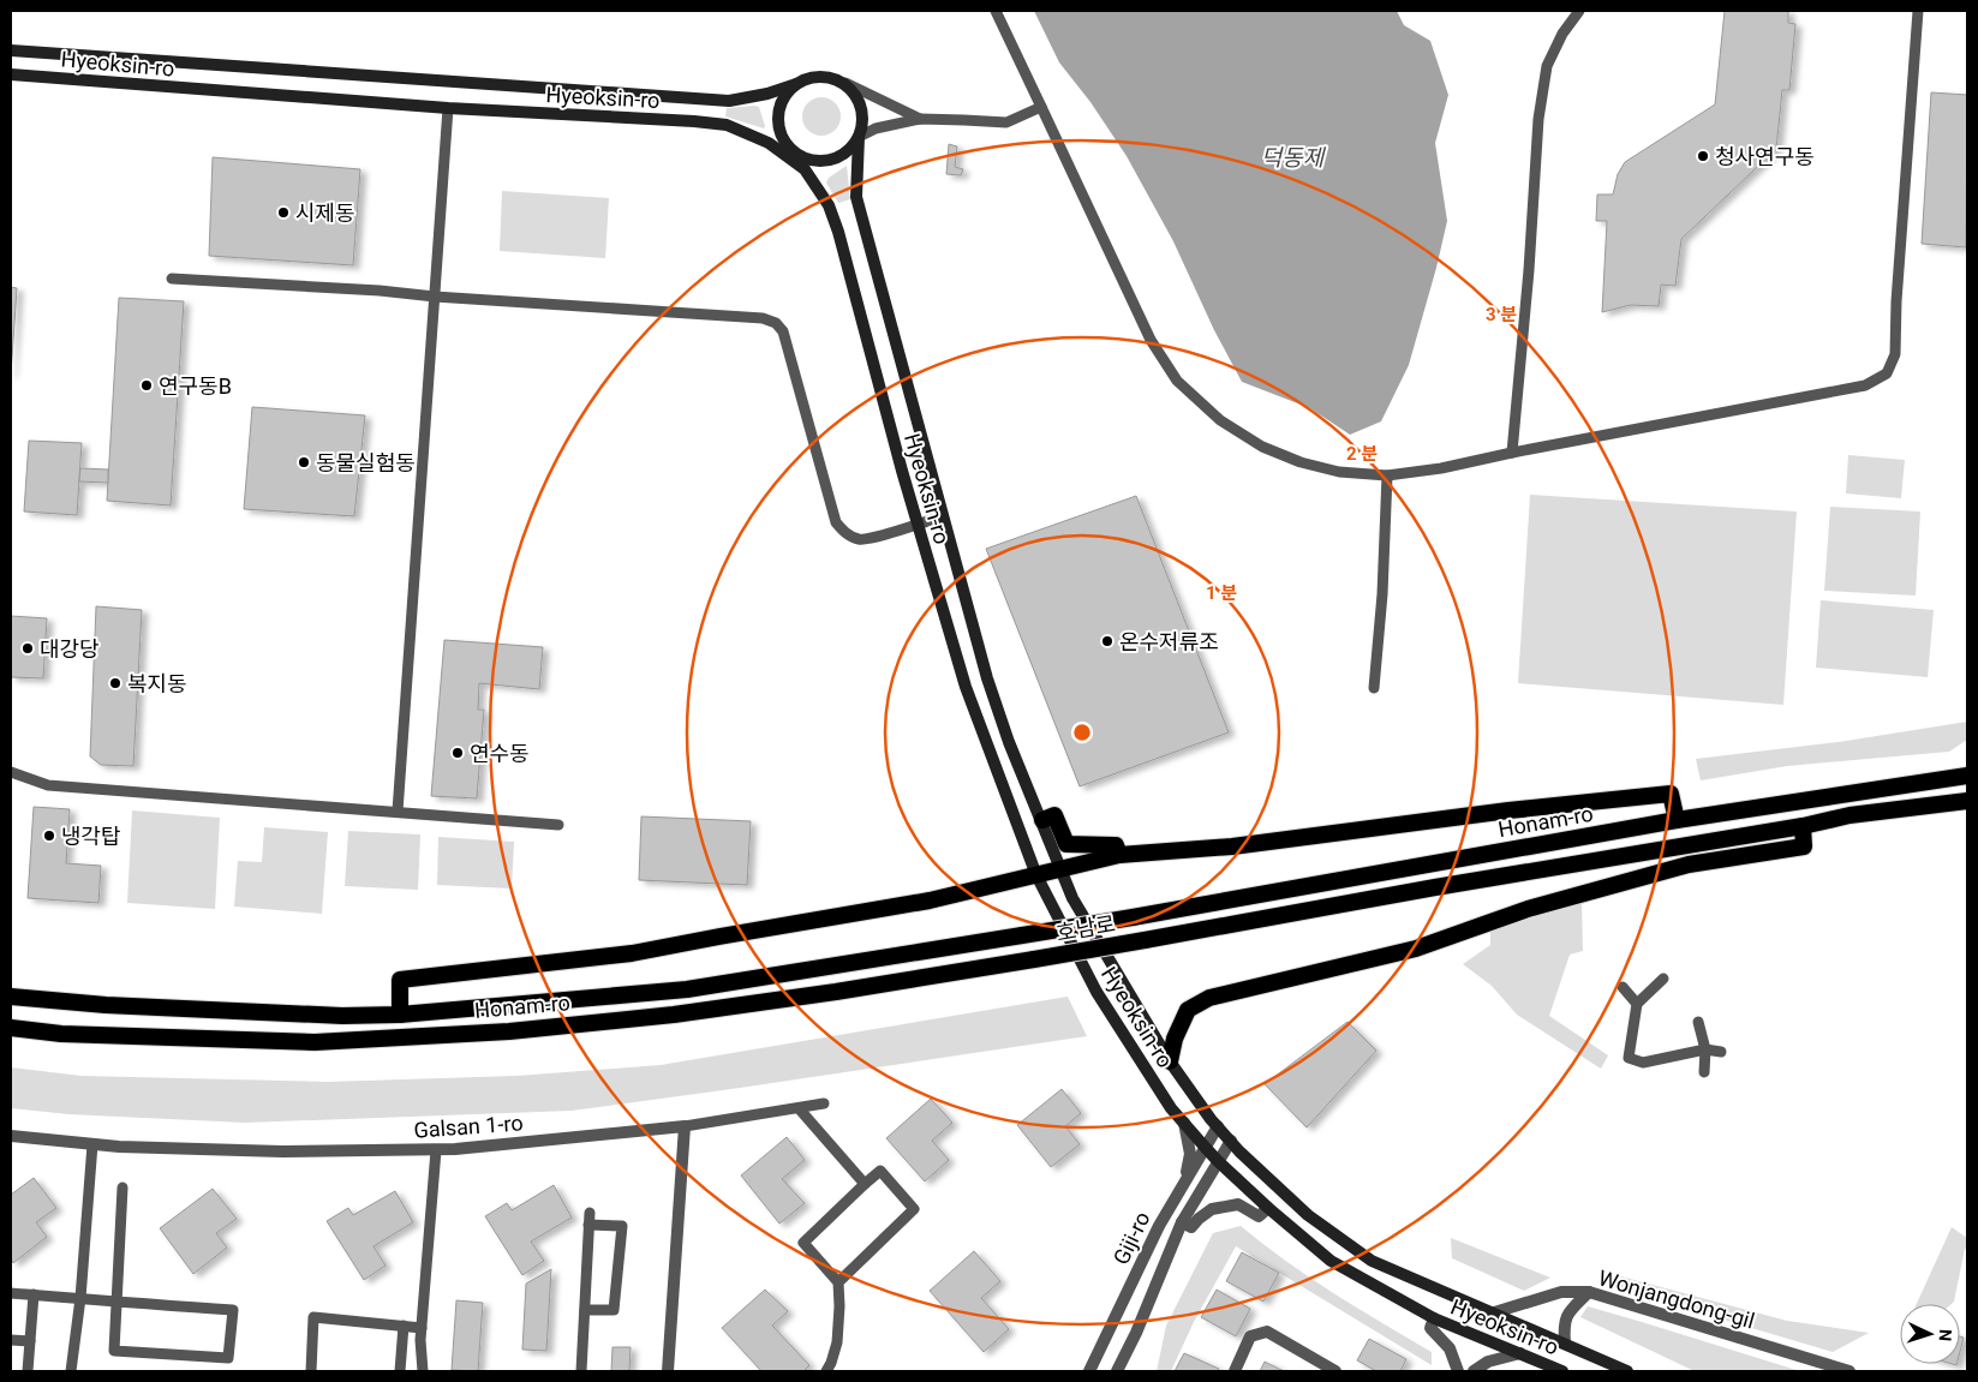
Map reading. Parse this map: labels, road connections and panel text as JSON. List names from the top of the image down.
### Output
{
  "streets": {
    "highway": ["Honam-ro", "호남로"],
    "main road": ["Hyeoksin-ro"],
    "street": ["Galsan 1-ro", "Giji-ro", "Wonjangdong-gil"]
  },
  "crossings": [
    ["Hyeoksin-ro", "Giji-ro"],
    ["Hyeoksin-ro", "Wonjangdong-gil"],
    ["Honam-ro", "호남로"]
  ],
  "water": ["덕동제"],
  "places": [
    "청사연구동",
    "시제동",
    "연구동B",
    "동물실험동",
    "온수저류조",
    "대강당",
    "복지동",
    "연수동",
    "냉각탑"
  ],
  "north": "right",
  "rings": ["3 분", "2 분", "1 분"]
}
